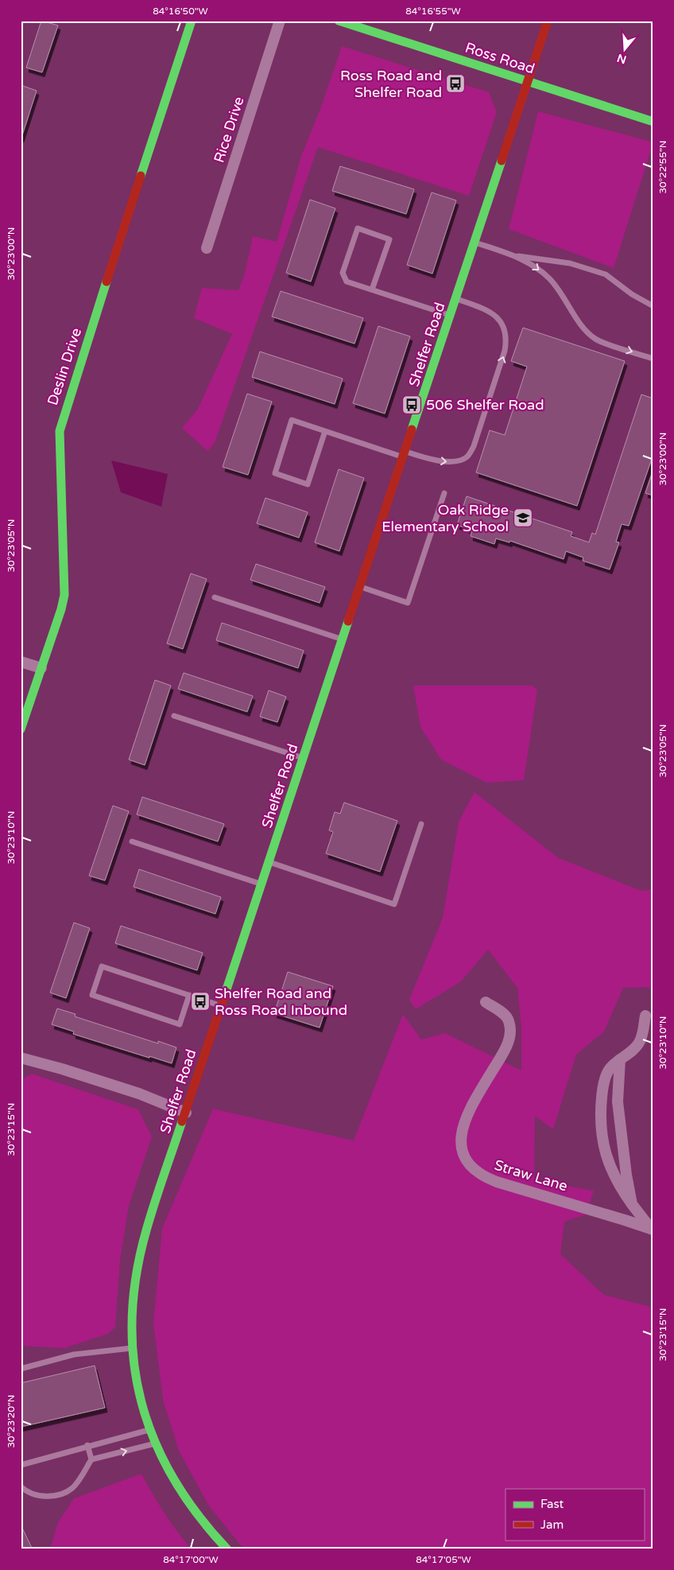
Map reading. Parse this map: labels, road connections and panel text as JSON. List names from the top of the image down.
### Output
{
  "streets": {
    "street": [
      "Ross Road",
      "Rice Drive",
      "Shelfer Road",
      "Deslin Drive",
      "Straw Lane"
    ]
  },
  "crossings": [
    ["Ross Road", "Shelfer Road"]
  ],
  "places": {
    "bus stop": ["Ross Road and Shelfer Road", "506 Shelfer Road", "Shelfer Road and Ross Road Inbound"],
    "school or university": ["Oak Ridge Elementary School"]
  },
  "legend": ["Fast", "Jam"],
  "north": "bottom",
  "coordinates": [
    "84°16'50\"W",
    "84°16'55\"W",
    "30°22'55\"N",
    "30°23'00\"N",
    "30°23'05\"N",
    "30°23'10\"N",
    "30°23'15\"N",
    "30°23'20\"N",
    "84°17'00\"W",
    "84°17'05\"W"
  ]
}
